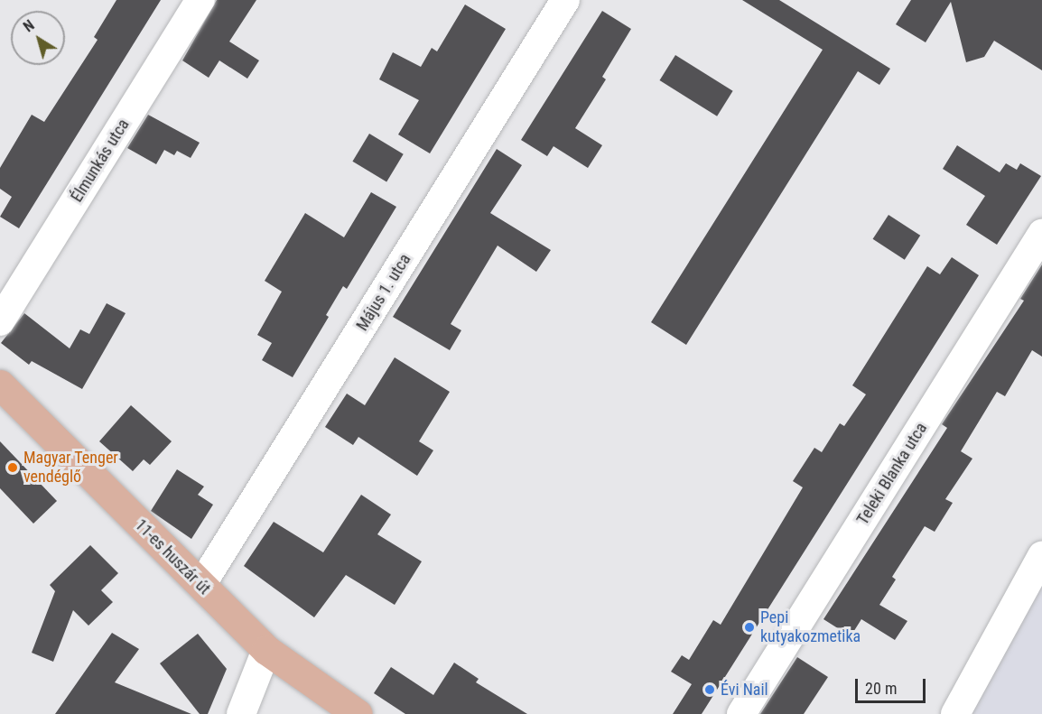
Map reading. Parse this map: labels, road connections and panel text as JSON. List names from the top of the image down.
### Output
{
  "streets": {
    "main road": ["11-es huszár út"],
    "street": ["Élmunkás utca", "Május 1. utca", "Teleki Blanka utca"]
  },
  "crossings": [
    ["Május 1. utca", "11-es huszár út"]
  ],
  "places": ["Magyar Tenger vendéglő", "Pepi kutyakozmetika", "Évi Nail"],
  "scale_bar": "20 m",
  "north": "top left"
}
